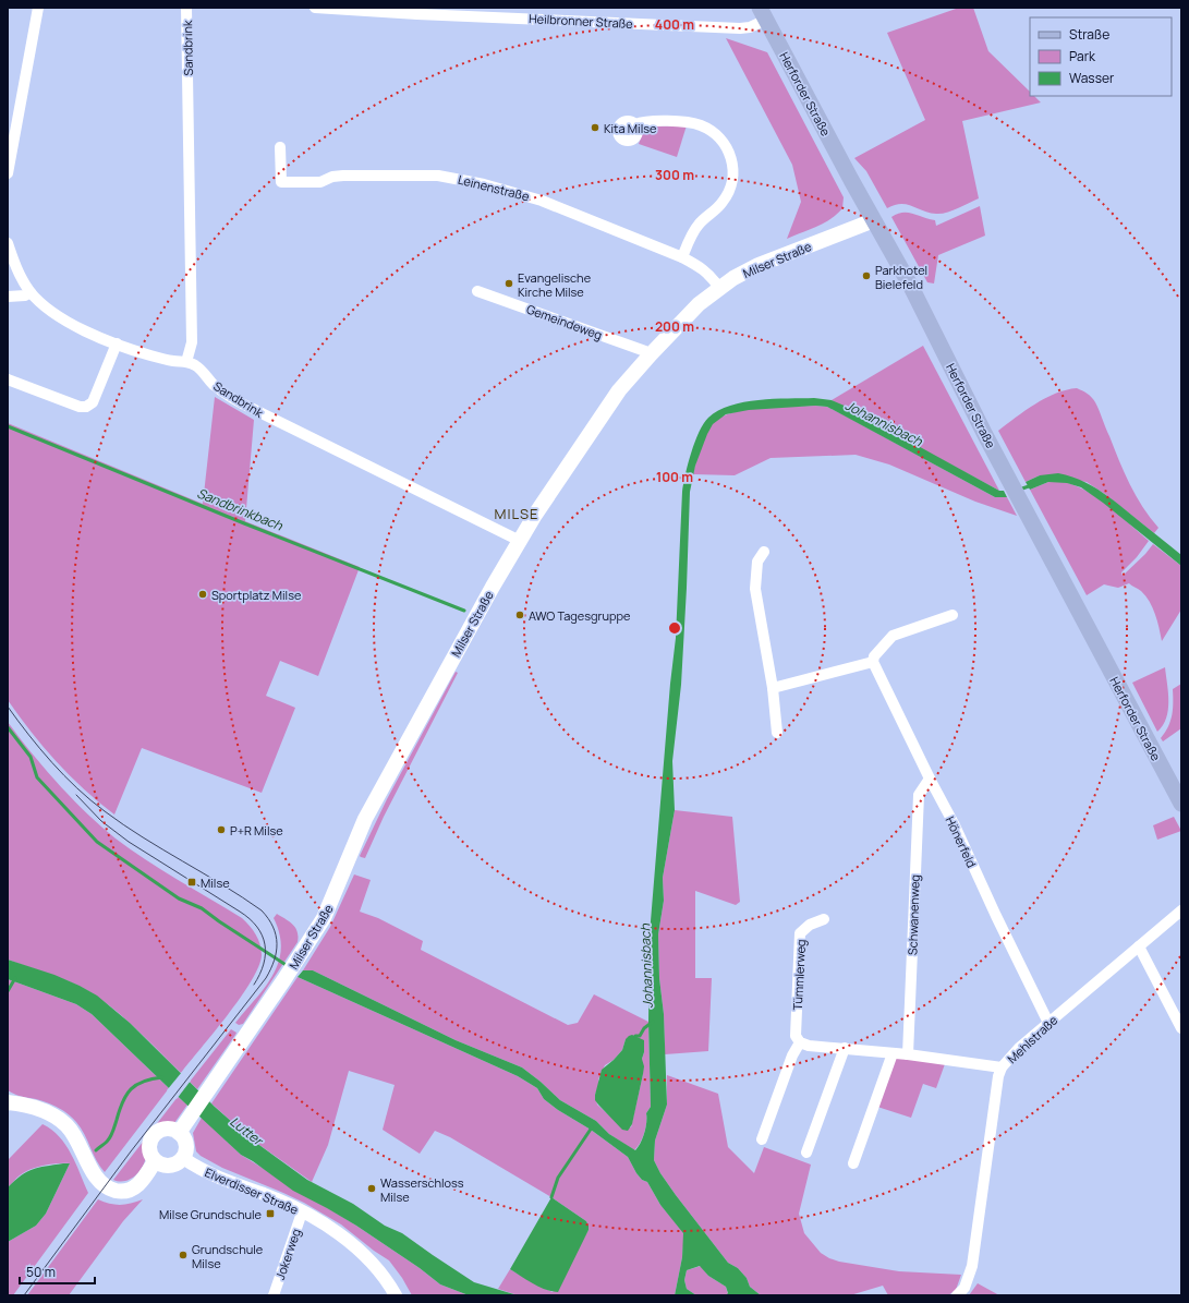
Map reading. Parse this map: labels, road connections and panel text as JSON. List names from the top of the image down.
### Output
{
  "streets": {
    "main road": ["Herforder Straße", "Milser Straße"],
    "street": [
      "Heilbronner Straße",
      "Sandbrink",
      "Leinenstraße",
      "Gemeindeweg",
      "Hönerfeld",
      "Schwanenweg",
      "Tümmlerweg",
      "Mehlstraße",
      "Elverdisser Straße",
      "Jokerweg"
    ]
  },
  "crossings": [
    ["Heilbronner Straße", "Herforder Straße"],
    ["Sandbrink", "Milser Straße"],
    ["Herforder Straße", "Milser Straße"],
    ["Leinenstraße", "Milser Straße"],
    ["Milser Straße", "Gemeindeweg"],
    ["Milser Straße", "Elverdisser Straße"],
    ["Hönerfeld", "Schwanenweg"],
    ["Hönerfeld", "Mehlstraße"],
    ["Elverdisser Straße", "Jokerweg"]
  ],
  "districts": ["MILSE"],
  "water": ["Johannisbach", "Sandbrinkbach", "Lutter"],
  "places": {
    "other": [
      "Kita Milse",
      "Parkhotel Bielefeld",
      "Evangelische Kirche Milse",
      "Sportplatz Milse",
      "AWO Tagesgruppe",
      "P+R Milse",
      "Wasserschloss Milse",
      "Grundschule Milse"
    ],
    "transit": ["Milse", "Milse Grundschule"]
  },
  "legend": ["Straße", "Park", "Wasser"],
  "scale_bar": "50 m",
  "rings": [
    "400 m",
    "300 m",
    "200 m",
    "100 m"
  ]
}
